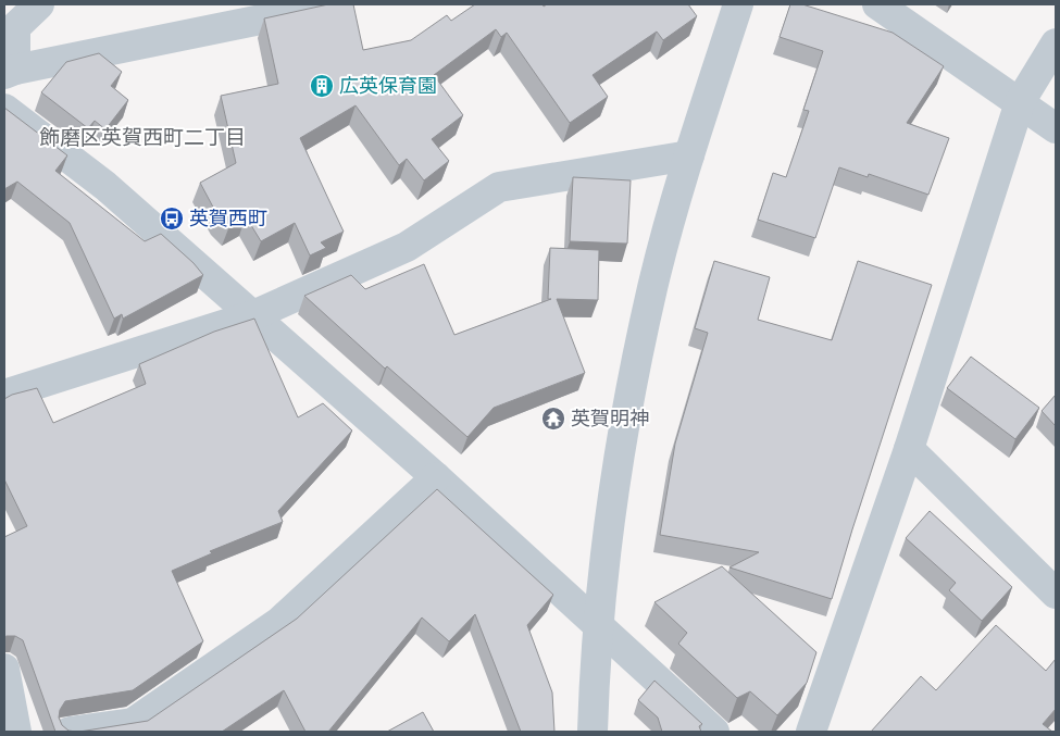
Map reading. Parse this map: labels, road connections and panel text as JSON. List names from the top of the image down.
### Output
{
  "districts": ["飾磨区英賀西町二丁目"],
  "places": {
    "building": ["広英保育園"],
    "bus stop": ["英賀西町"],
    "temple": ["英賀明神"]
  }
}
